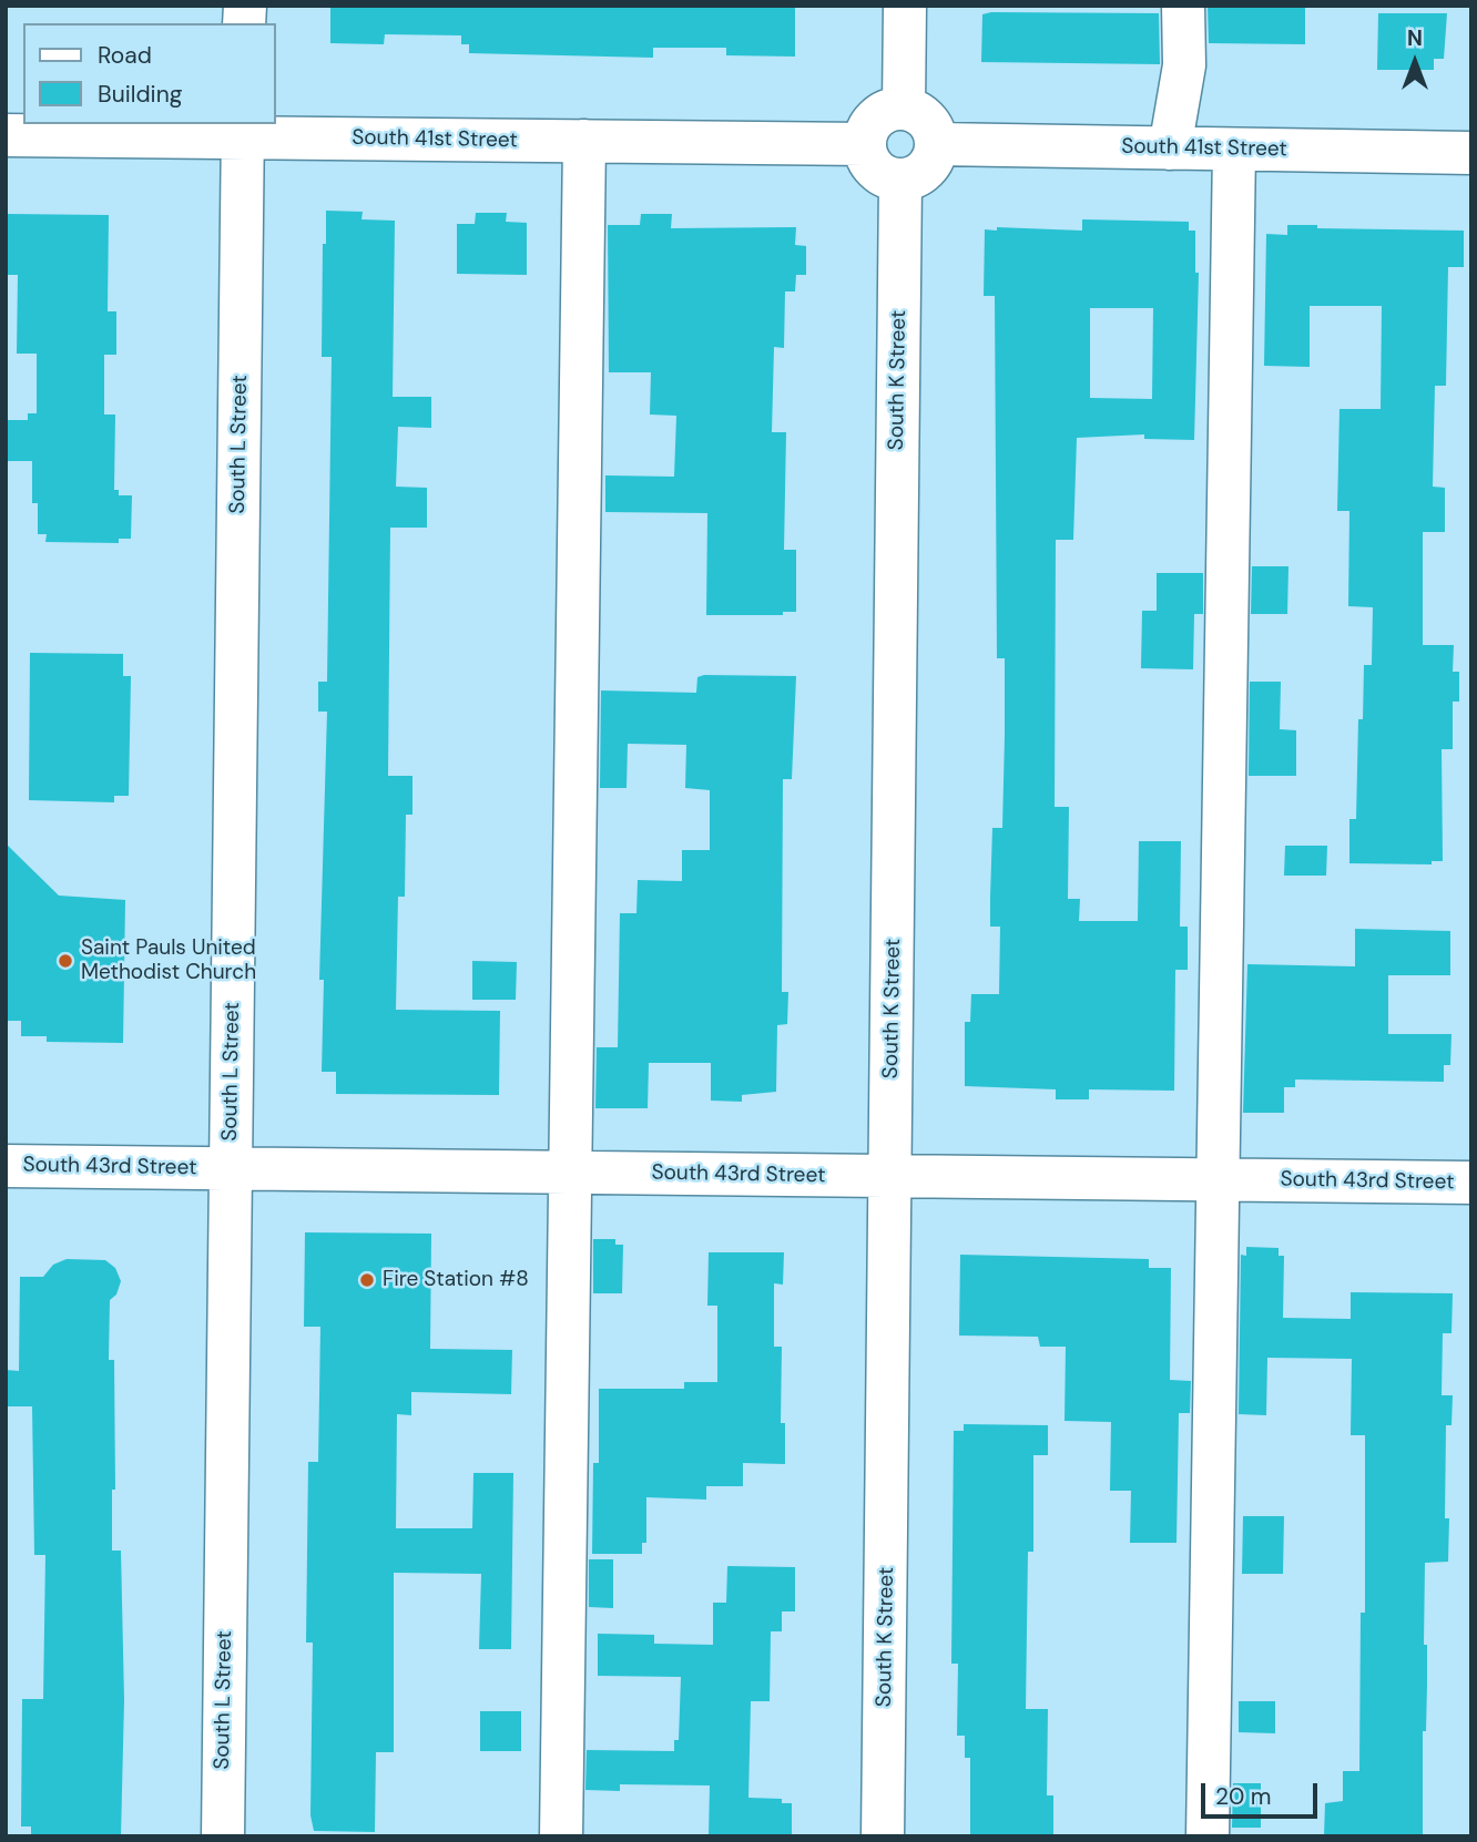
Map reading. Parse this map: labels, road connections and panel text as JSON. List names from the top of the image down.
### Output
{
  "streets": {
    "street": [
      "South 41st Street",
      "South K Street",
      "South L Street",
      "South 43rd Street"
    ]
  },
  "crossings": [
    ["South 41st Street", "South K Street"],
    ["South 41st Street", "South L Street"],
    ["South K Street", "South 43rd Street"],
    ["South L Street", "South 43rd Street"]
  ],
  "places": ["Saint Pauls United Methodist Church", "Fire Station #8"],
  "legend": ["Road", "Building"],
  "scale_bar": "20 m",
  "north": "top"
}
